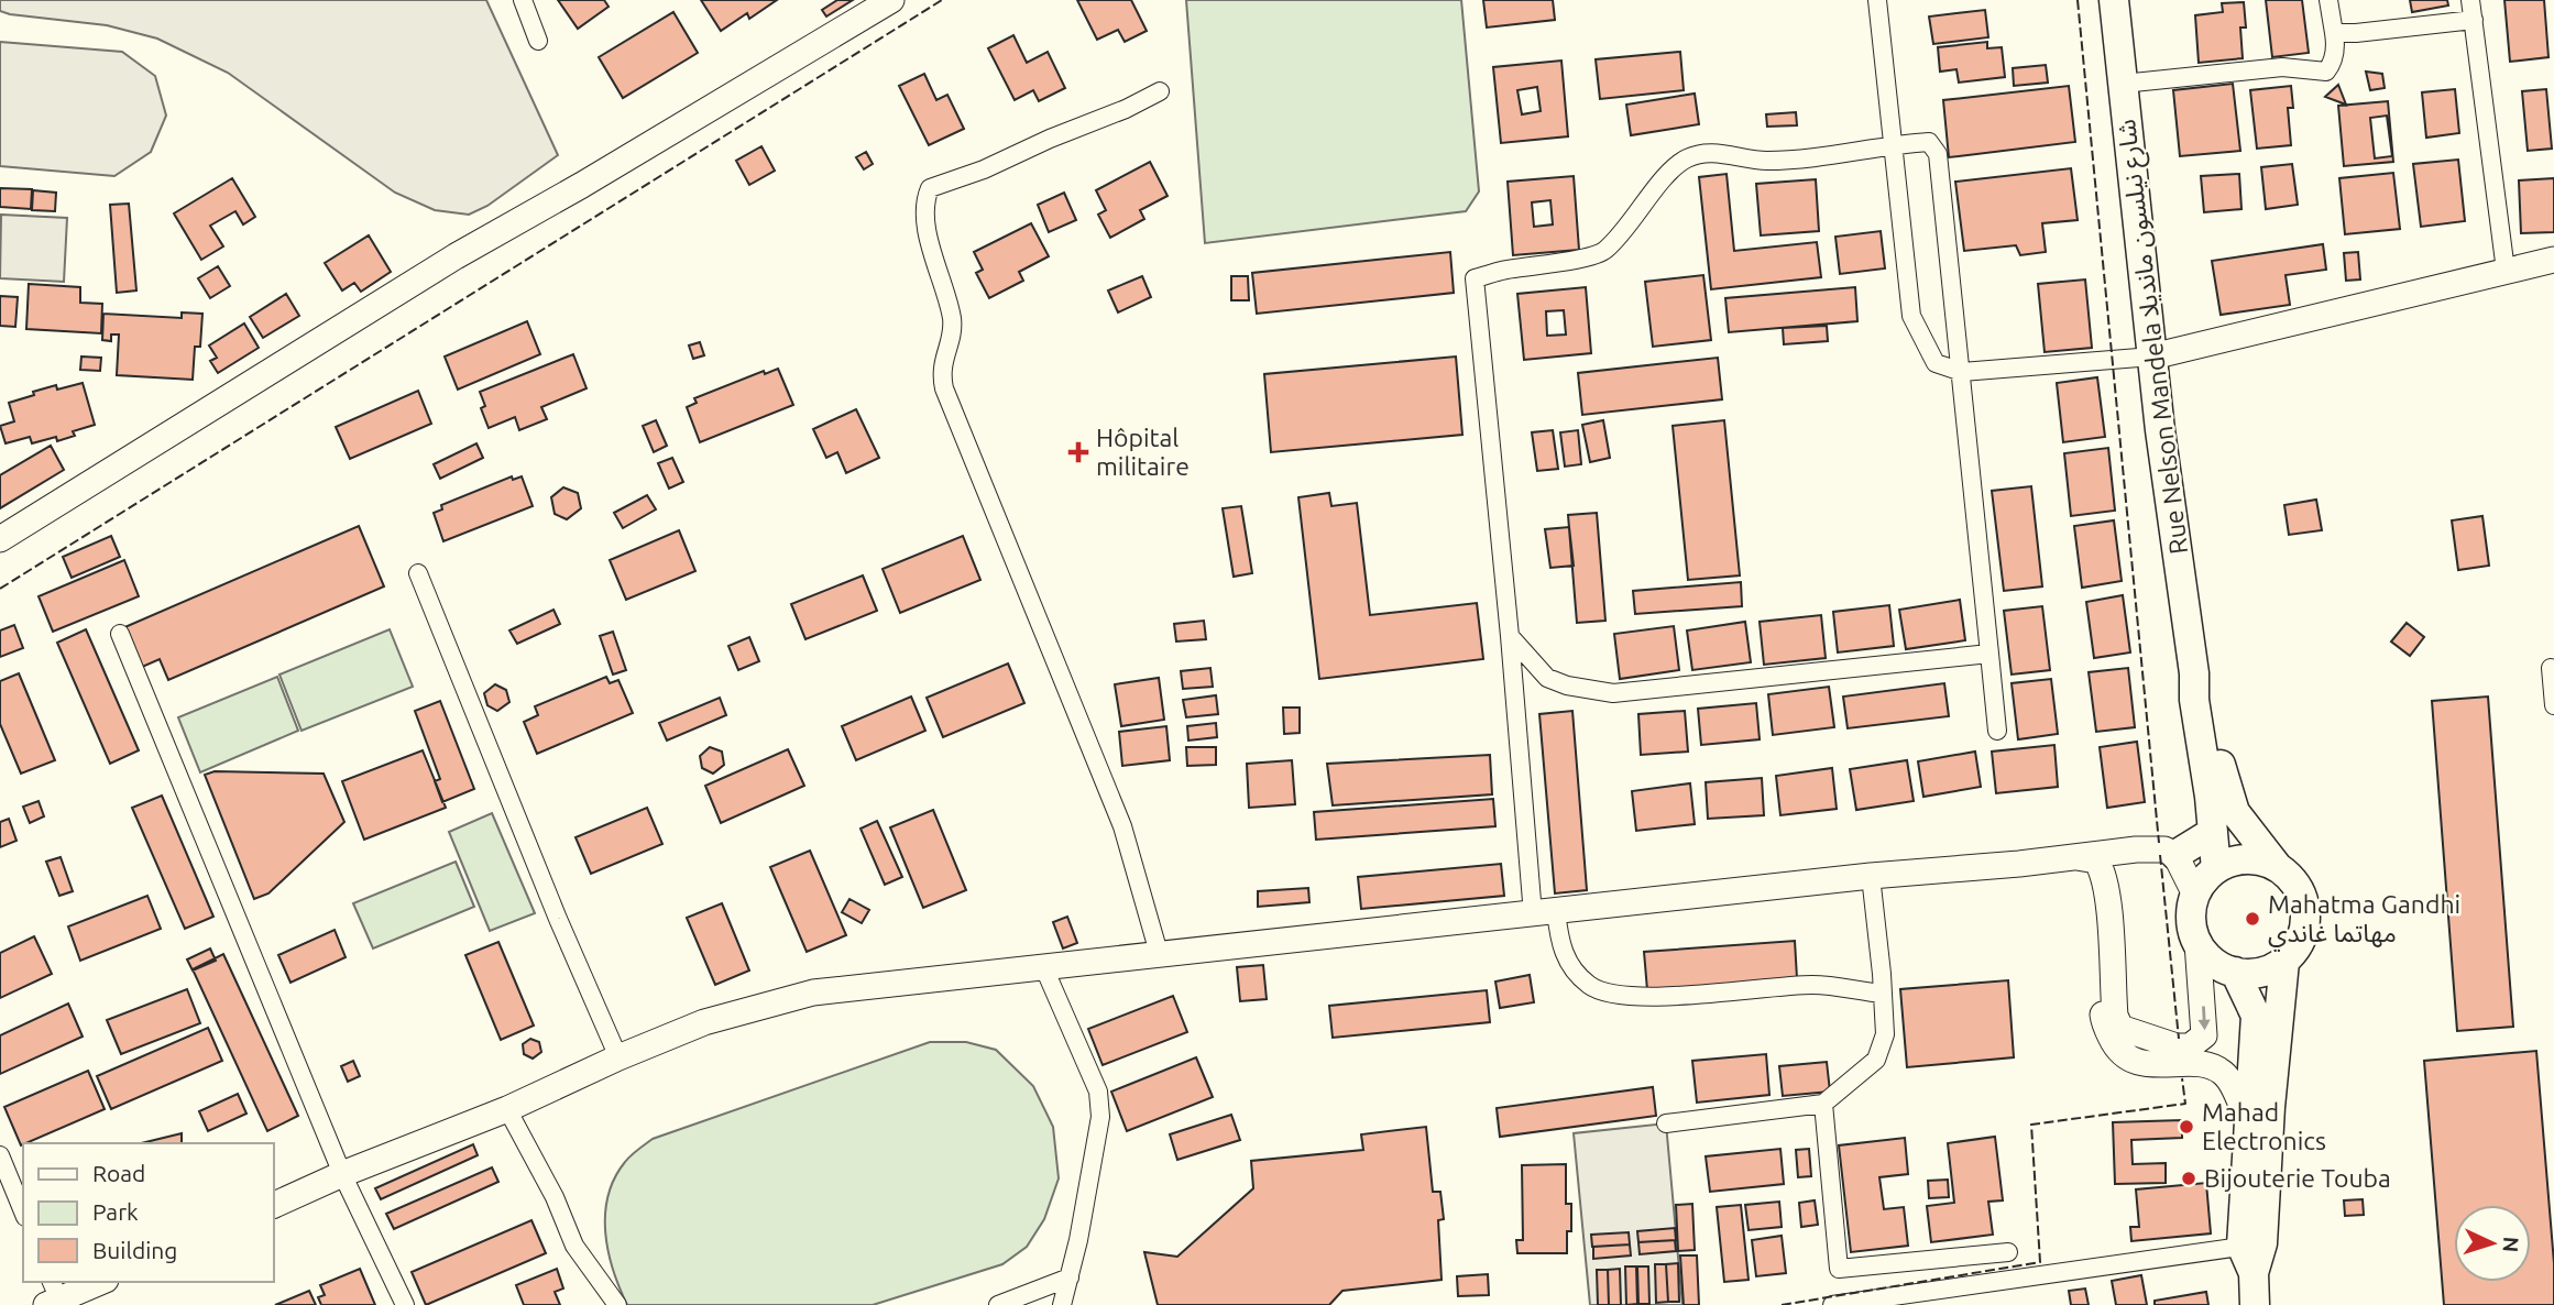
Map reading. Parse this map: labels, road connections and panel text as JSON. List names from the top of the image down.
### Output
{
  "streets": {
    "main road": ["Rue Nelson Mandela شارع نيلسون مانديلا"]
  },
  "places": {
    "health": ["Hôpital militaire"],
    "other": ["Mahatma Gandhi مهاتما غاندي", "Mahad Electronics", "Bijouterie Touba"]
  },
  "legend": ["Road", "Park", "Building"],
  "north": "right"
}
